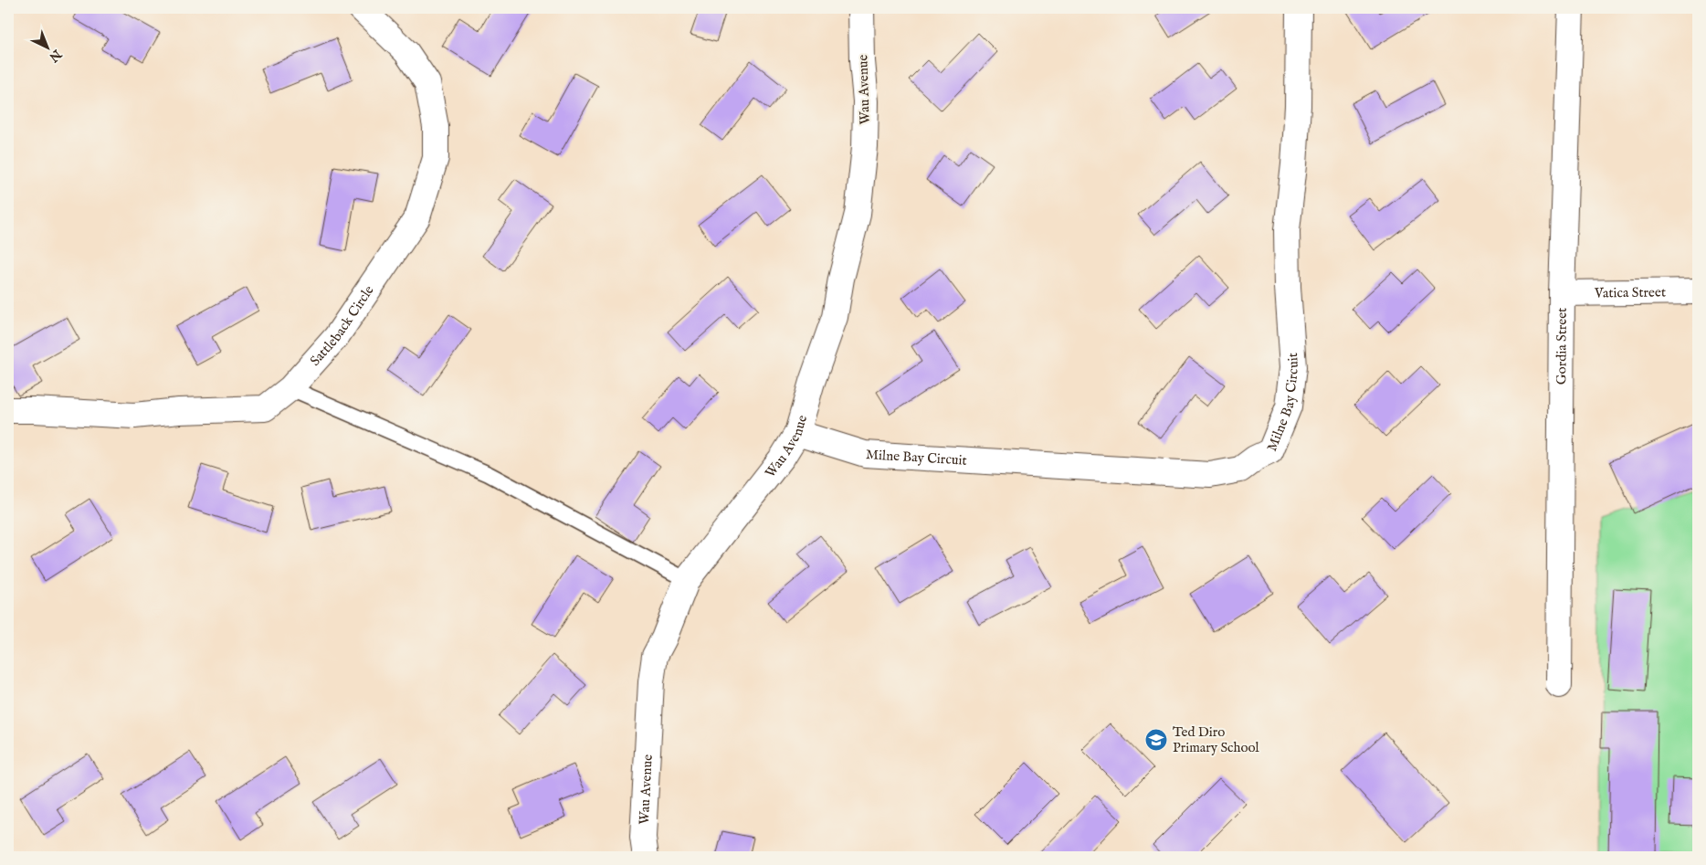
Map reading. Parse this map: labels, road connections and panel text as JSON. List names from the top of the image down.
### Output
{
  "streets": {
    "street": [
      "Wau Avenue",
      "Vatica Street",
      "Sattleback Circle",
      "Gordia Street",
      "Milne Bay Circuit"
    ]
  },
  "crossings": [
    ["Wau Avenue", "Milne Bay Circuit"],
    ["Vatica Street", "Gordia Street"]
  ],
  "places": {
    "school or university": ["Ted Diro Primary School"]
  },
  "north": "bottom right"
}
